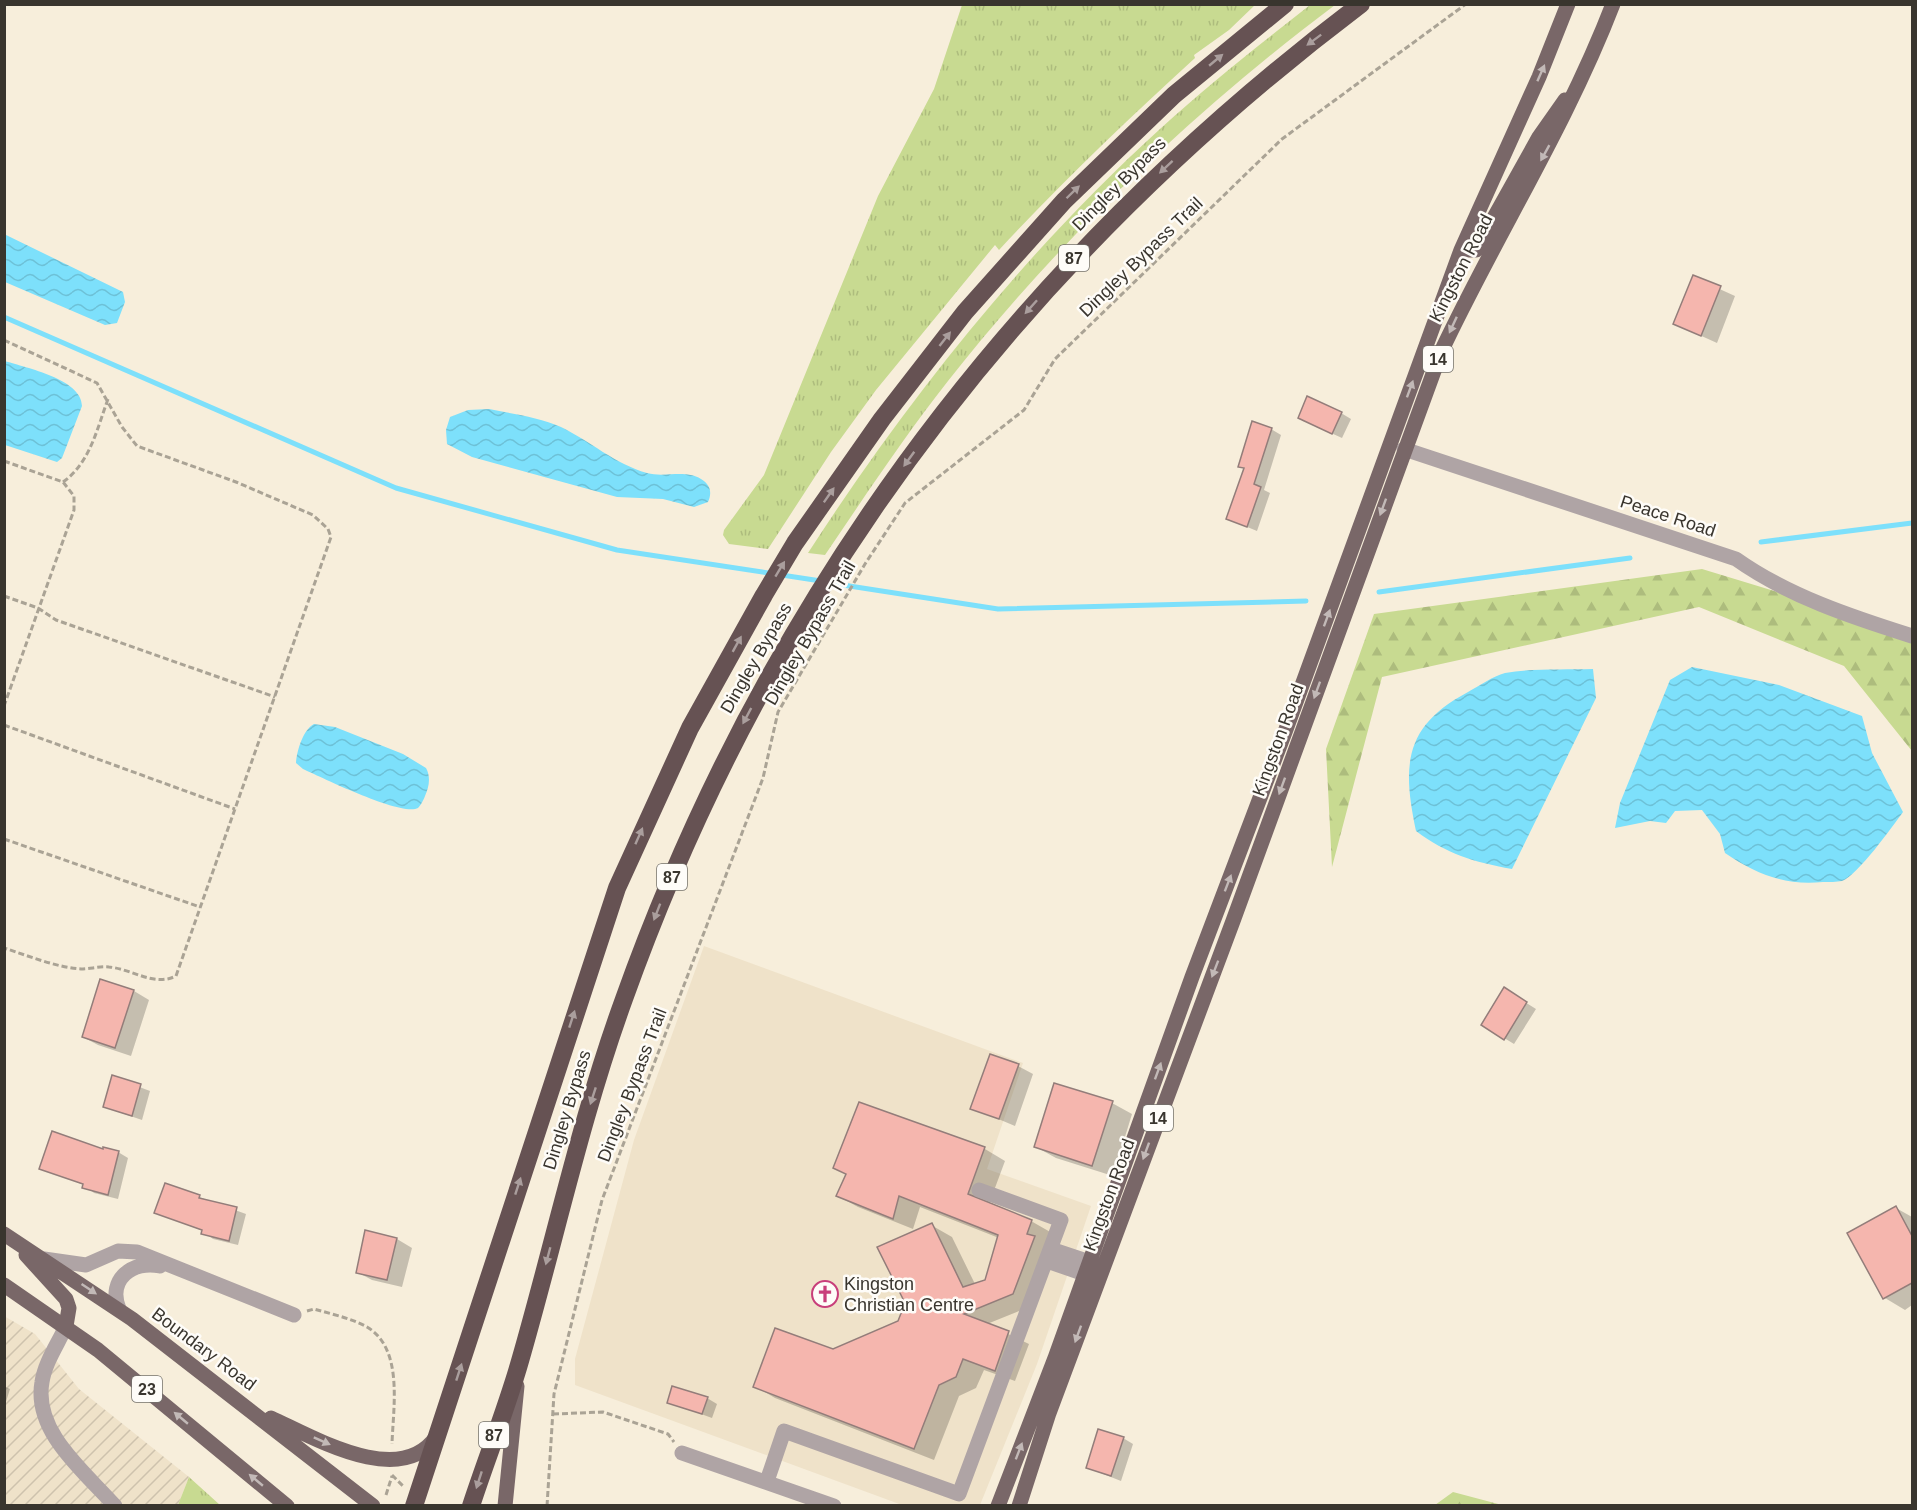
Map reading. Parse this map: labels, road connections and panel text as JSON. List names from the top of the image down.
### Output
{
  "streets": {
    "highway": ["Dingley Bypass", "87"],
    "main road": [
      "Kingston Road",
      "14",
      "Boundary Road",
      "23"
    ],
    "street": ["Peace Road"],
    "path": ["Dingley Bypass Trail"]
  },
  "crossings": [
    ["Kingston Road", "Peace Road"]
  ],
  "places": {
    "church": ["Kingston Christian Centre"]
  }
}
